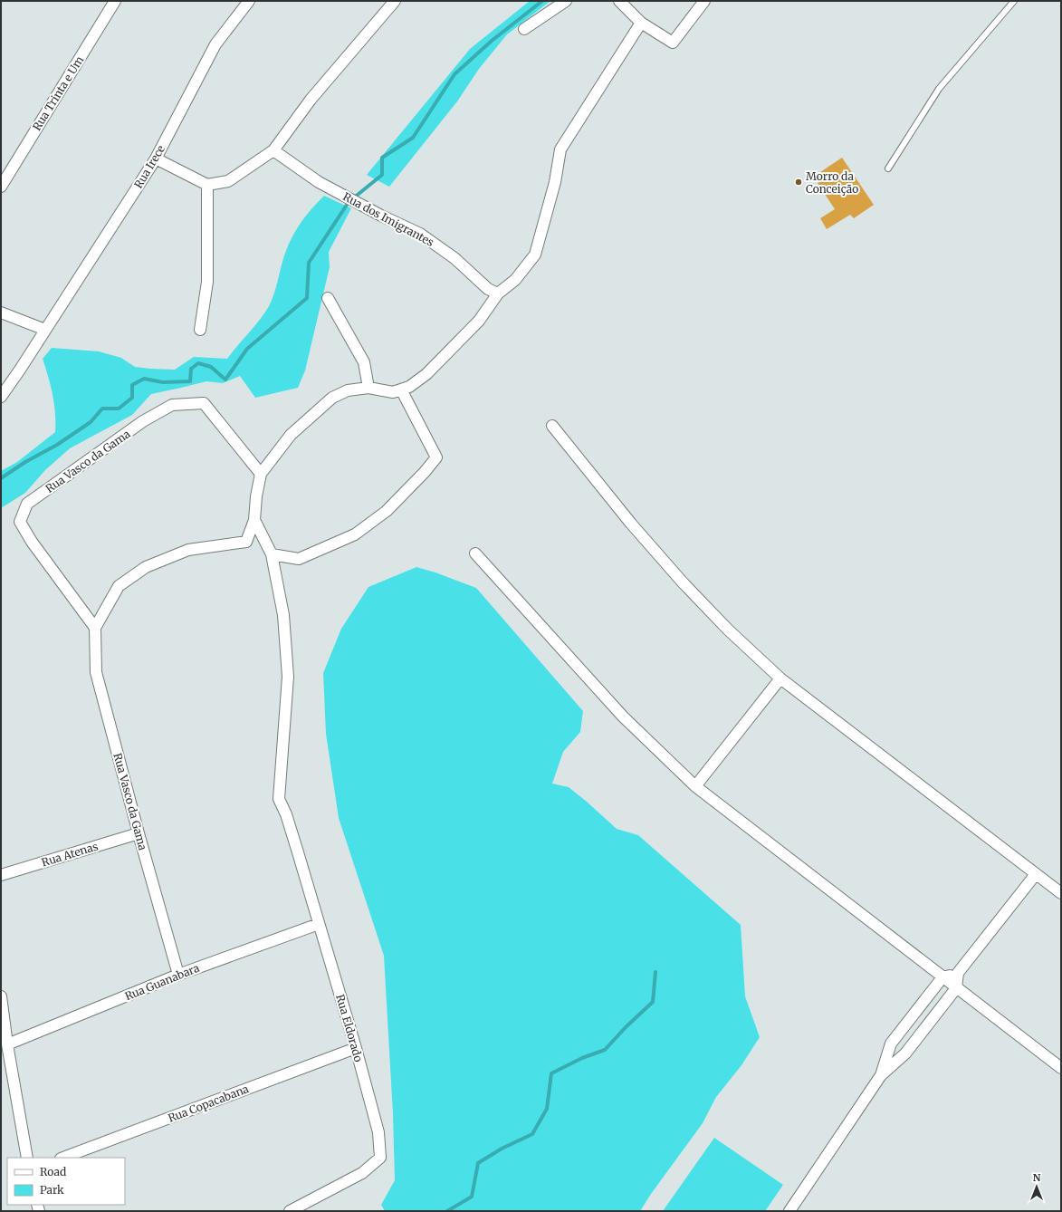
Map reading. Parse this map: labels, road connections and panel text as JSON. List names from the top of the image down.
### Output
{
  "streets": {
    "street": [
      "Rua Trinta e Um",
      "Rua Irece",
      "Rua dos Imigrantes",
      "Rua Vasco da Gama",
      "Rua Atenas",
      "Rua Guanabara",
      "Rua Eldorado",
      "Rua Copacabana"
    ]
  },
  "crossings": [
    ["Rua Vasco da Gama", "Rua Atenas"],
    ["Rua Vasco da Gama", "Rua Guanabara"],
    ["Rua Guanabara", "Rua Eldorado"],
    ["Rua Eldorado", "Rua Copacabana"]
  ],
  "places": ["Morro da Conceição"],
  "legend": ["Road", "Park"],
  "north": "top"
}
